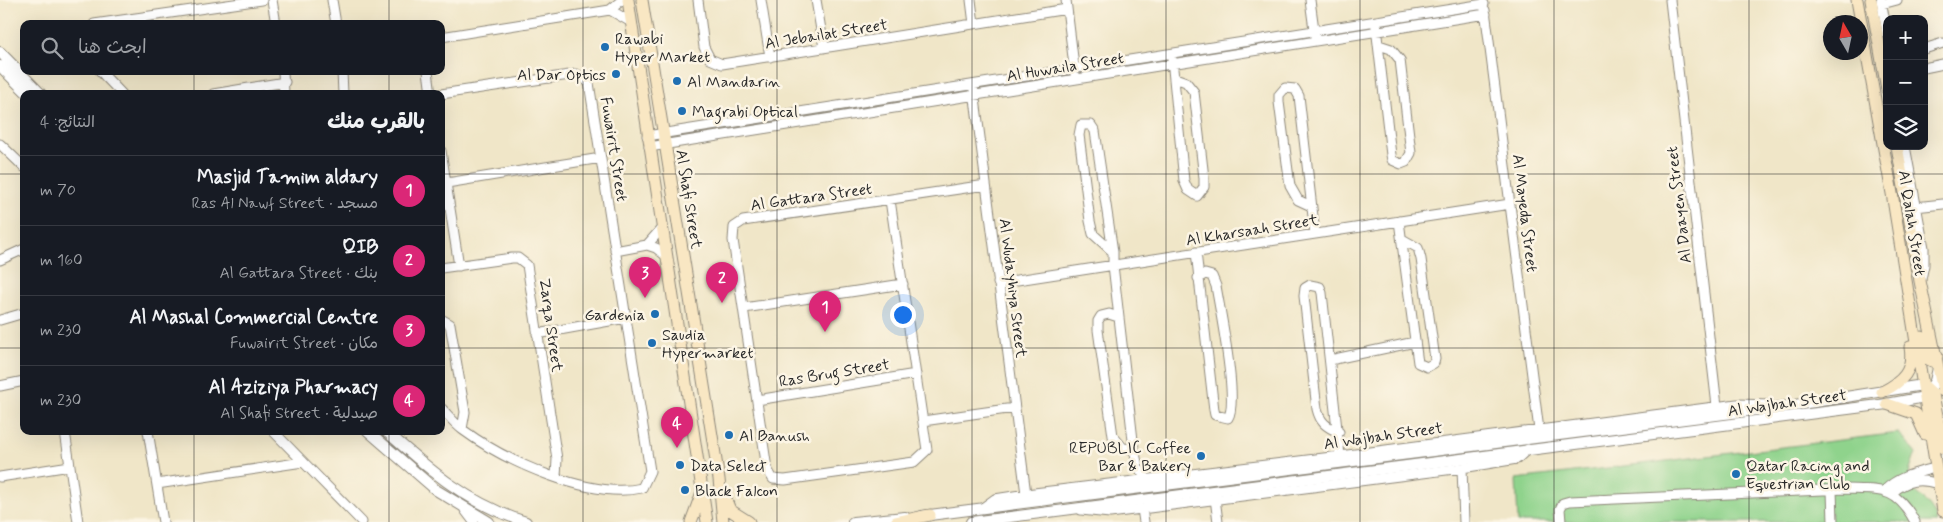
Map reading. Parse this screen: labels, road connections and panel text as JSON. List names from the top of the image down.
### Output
{
  "streets": {
    "main road": ["Al Shafi Street", "Al Qalah Street"],
    "street": [
      "Al Jebailat Street",
      "Al Huwaila Street",
      "Fuwairit Street",
      "Al Gattara Street",
      "Al Daayen Street",
      "Al Mayeda Street",
      "Al Kharsaah Street",
      "Al Wudayhiya Street",
      "Zarqa Street",
      "Ras Brug Street",
      "Al Wajbah Street"
    ]
  },
  "crossings": [
    ["Al Huwaila Street", "Al Shafi Street"],
    ["Al Huwaila Street", "Al Mayeda Street"],
    ["Al Huwaila Street", "Al Wudayhiya Street"],
    ["Fuwairit Street", "Zarqa Street"],
    ["Al Gattara Street", "Al Wudayhiya Street"],
    ["Al Gattara Street", "Ras Brug Street"],
    ["Al Daayen Street", "Al Wajbah Street"],
    ["Al Mayeda Street", "Al Kharsaah Street"],
    ["Al Mayeda Street", "Al Wajbah Street"],
    ["Al Qalah Street", "Al Wajbah Street"],
    ["Al Kharsaah Street", "Al Wudayhiya Street"],
    ["Al Wudayhiya Street", "Al Wajbah Street"]
  ],
  "places": [
    "Rawabi Hyper Market",
    "Al Dar Optics",
    "Al Mandarin",
    "Magrabi Optical",
    "Gardenia",
    "Saudia Hypermarket",
    "Al Banush",
    "REPUBLIC Coffee Bar & Bakery",
    "Data Select",
    "Qatar Racing and Equestrian Club",
    "Black Falcon"
  ],
  "north": "top",
  "page": {
    "map_buttons": ["+", "−"],
    "search": "ابحث هنا",
    "heading": ["بالقرب منك", "النتائج: 4"],
    "list": [
      {
        "mark": "1",
        "name": "Masjid Tamim aldary",
        "note": "مسجد · Ras Al Nawf Street",
        "value": "70 m"
      },
      {
        "mark": "2",
        "name": "QIB",
        "note": "بنك · Al Gattara Street",
        "value": "160 m"
      },
      {
        "mark": "3",
        "name": "Al Mashal Commercial Centre",
        "note": "مكان · Fuwairit Street",
        "value": "230 m"
      },
      {
        "mark": "4",
        "name": "Al Aziziya Pharmacy",
        "note": "صيدلية · Al Shafi Street",
        "value": "230 m"
      }
    ],
    "pins": [
      "3",
      "2",
      "1",
      "4"
    ]
  }
}
